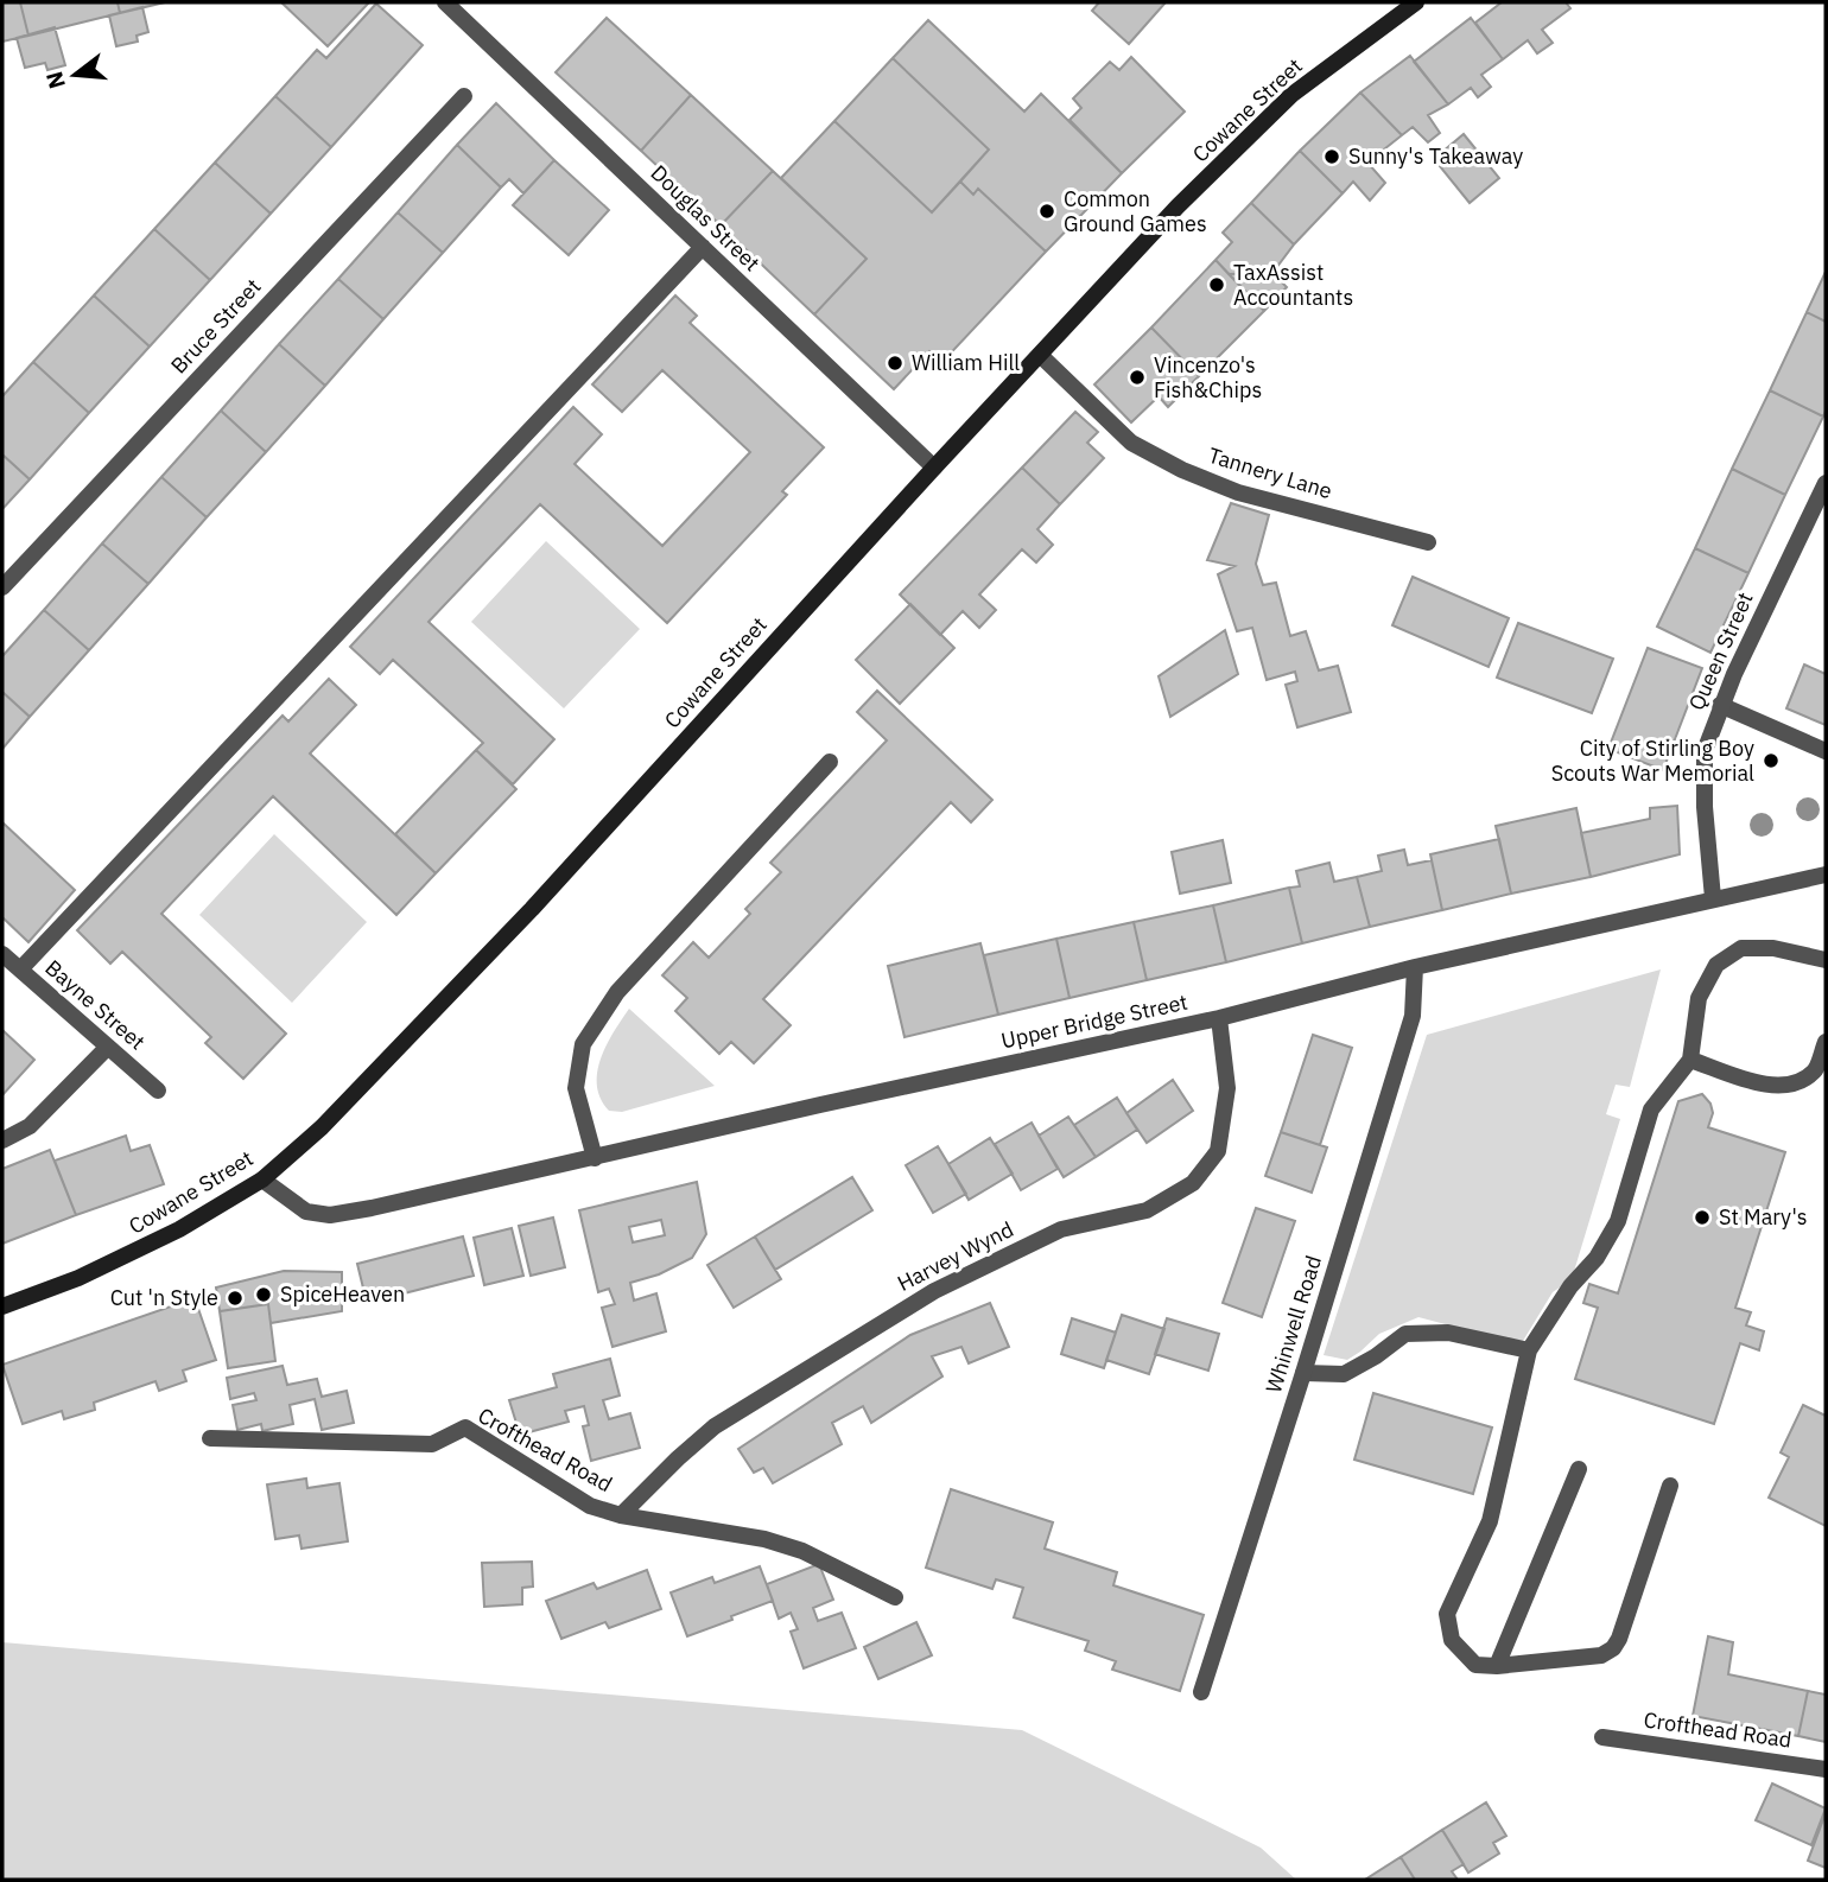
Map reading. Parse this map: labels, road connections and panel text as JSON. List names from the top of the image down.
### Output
{
  "streets": {
    "main road": ["Cowane Street"],
    "street": [
      "Douglas Street",
      "Bruce Street",
      "Tannery Lane",
      "Queen Street",
      "Bayne Street",
      "Upper Bridge Street",
      "Harvey Wynd",
      "Whinwell Road",
      "Crofthead Road"
    ]
  },
  "crossings": [
    ["Cowane Street", "Douglas Street"],
    ["Cowane Street", "Tannery Lane"],
    ["Cowane Street", "Upper Bridge Street"],
    ["Queen Street", "Upper Bridge Street"],
    ["Upper Bridge Street", "Harvey Wynd"],
    ["Upper Bridge Street", "Whinwell Road"],
    ["Harvey Wynd", "Crofthead Road"]
  ],
  "places": [
    "Sunny's Takeaway",
    "Common Ground Games",
    "TaxAssist Accountants",
    "William Hill",
    "Vincenzo's Fish&Chips",
    "City of Stirling Boy Scouts War Memorial",
    "St Mary's",
    "SpiceHeaven",
    "Cut 'n Style"
  ],
  "north": "left"
}
